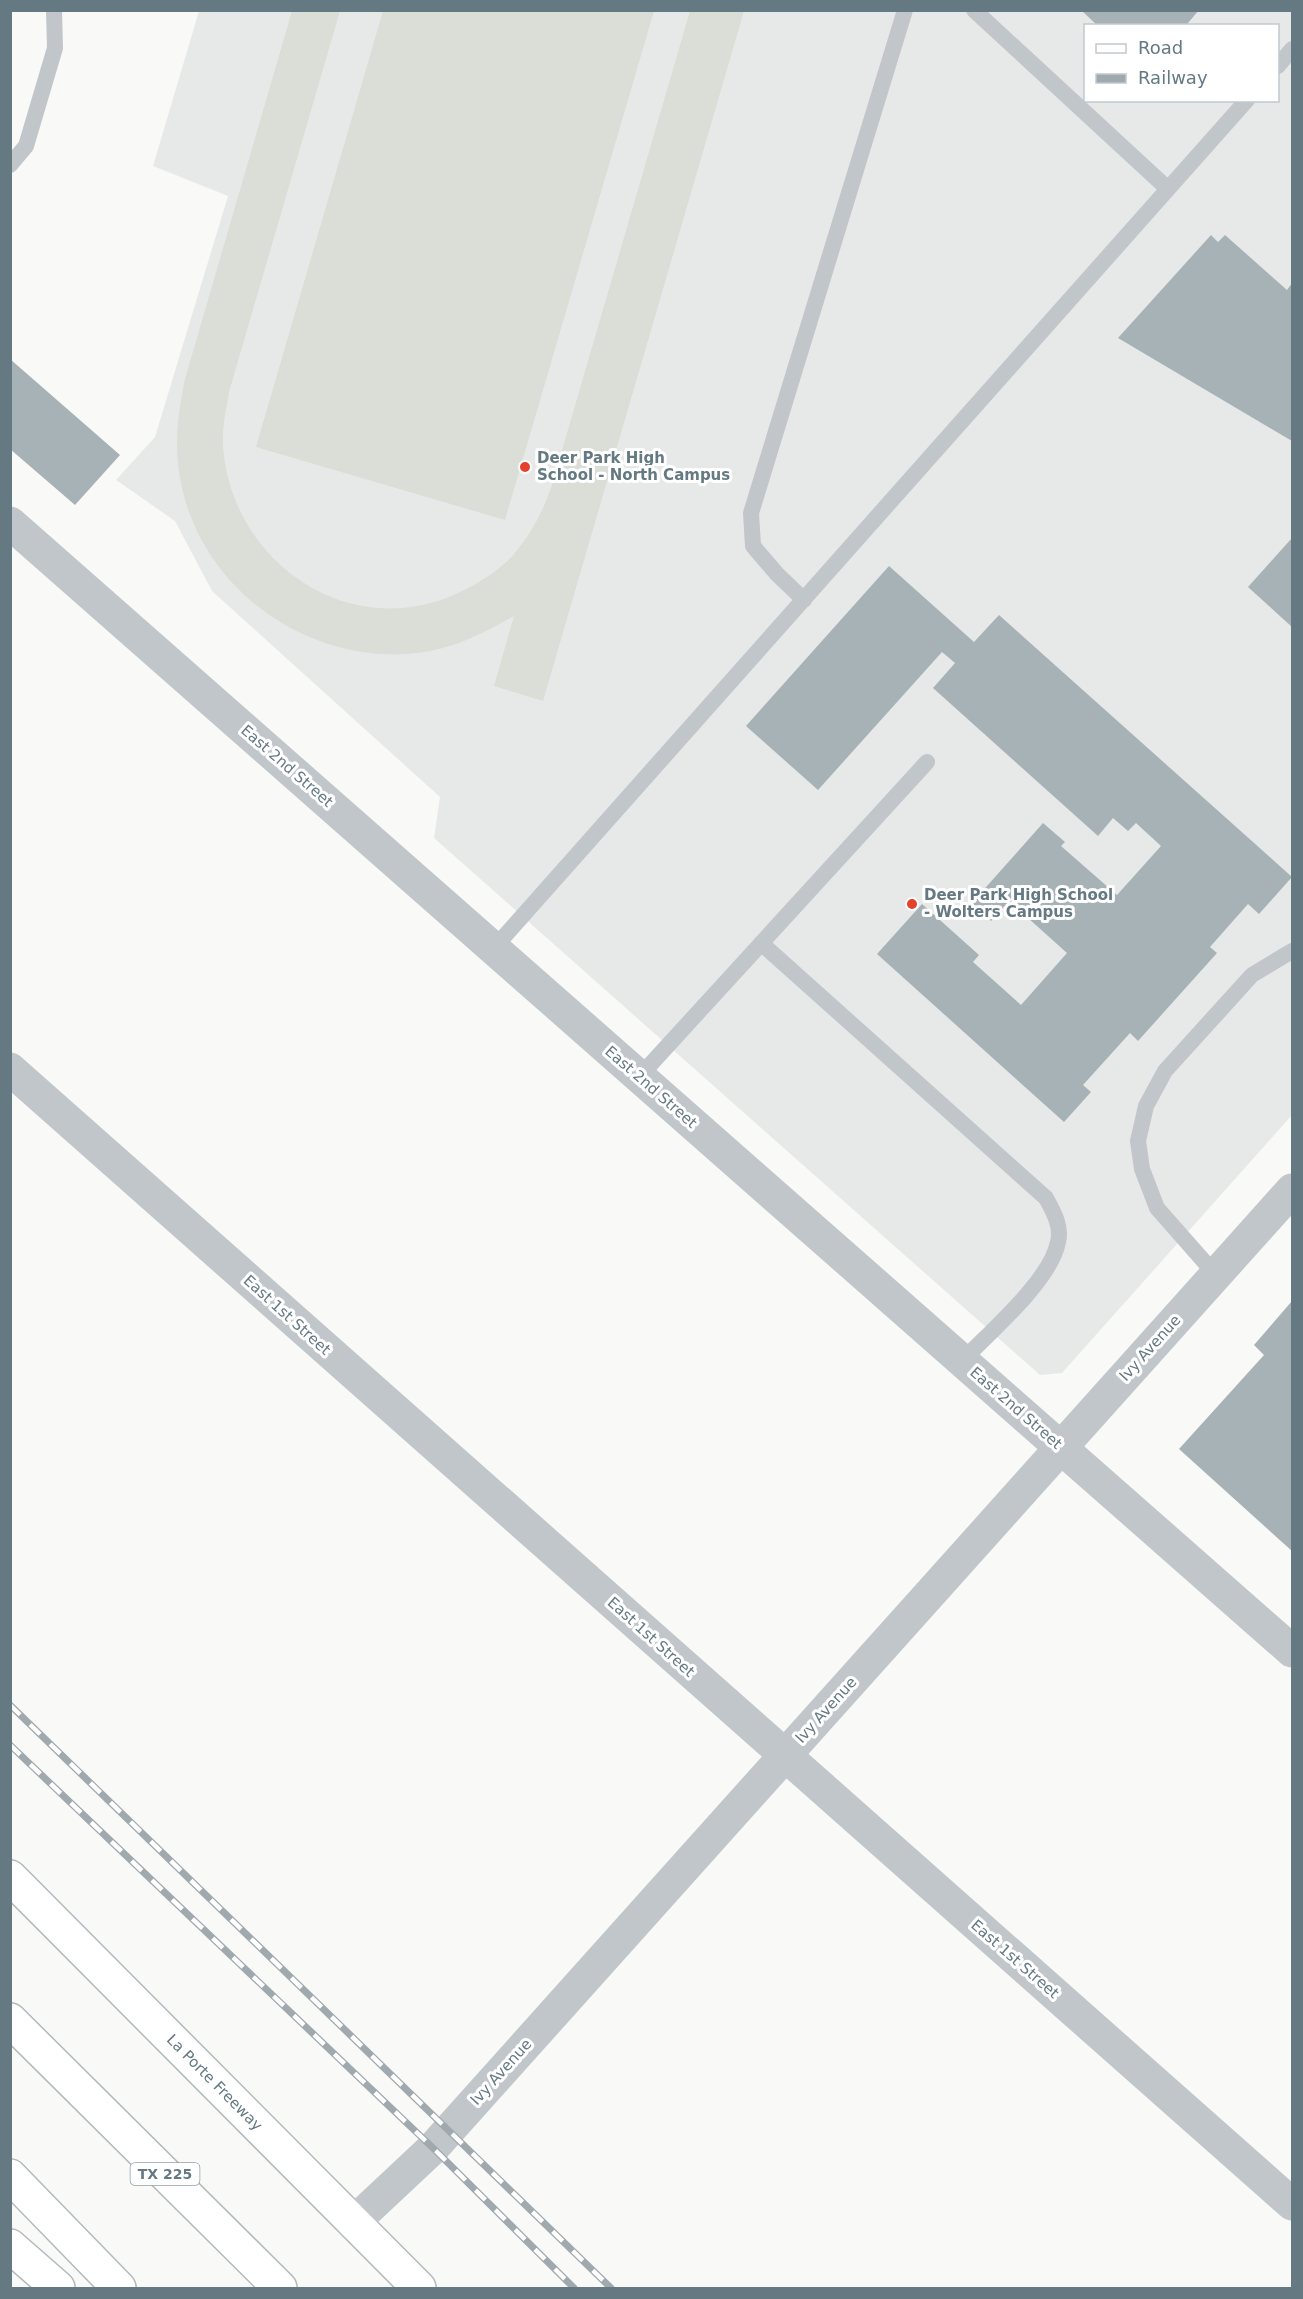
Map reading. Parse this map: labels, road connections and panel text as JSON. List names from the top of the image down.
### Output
{
  "streets": {
    "main road": ["La Porte Freeway", "TX 225"],
    "street": ["East 2nd Street", "East 1st Street", "Ivy Avenue"]
  },
  "crossings": [
    ["East 2nd Street", "Ivy Avenue"],
    ["East 1st Street", "Ivy Avenue"],
    ["Ivy Avenue", "La Porte Freeway"]
  ],
  "places": ["Deer Park High School - North Campus", "Deer Park High School - Wolters Campus"],
  "legend": ["Road", "Railway"]
}
